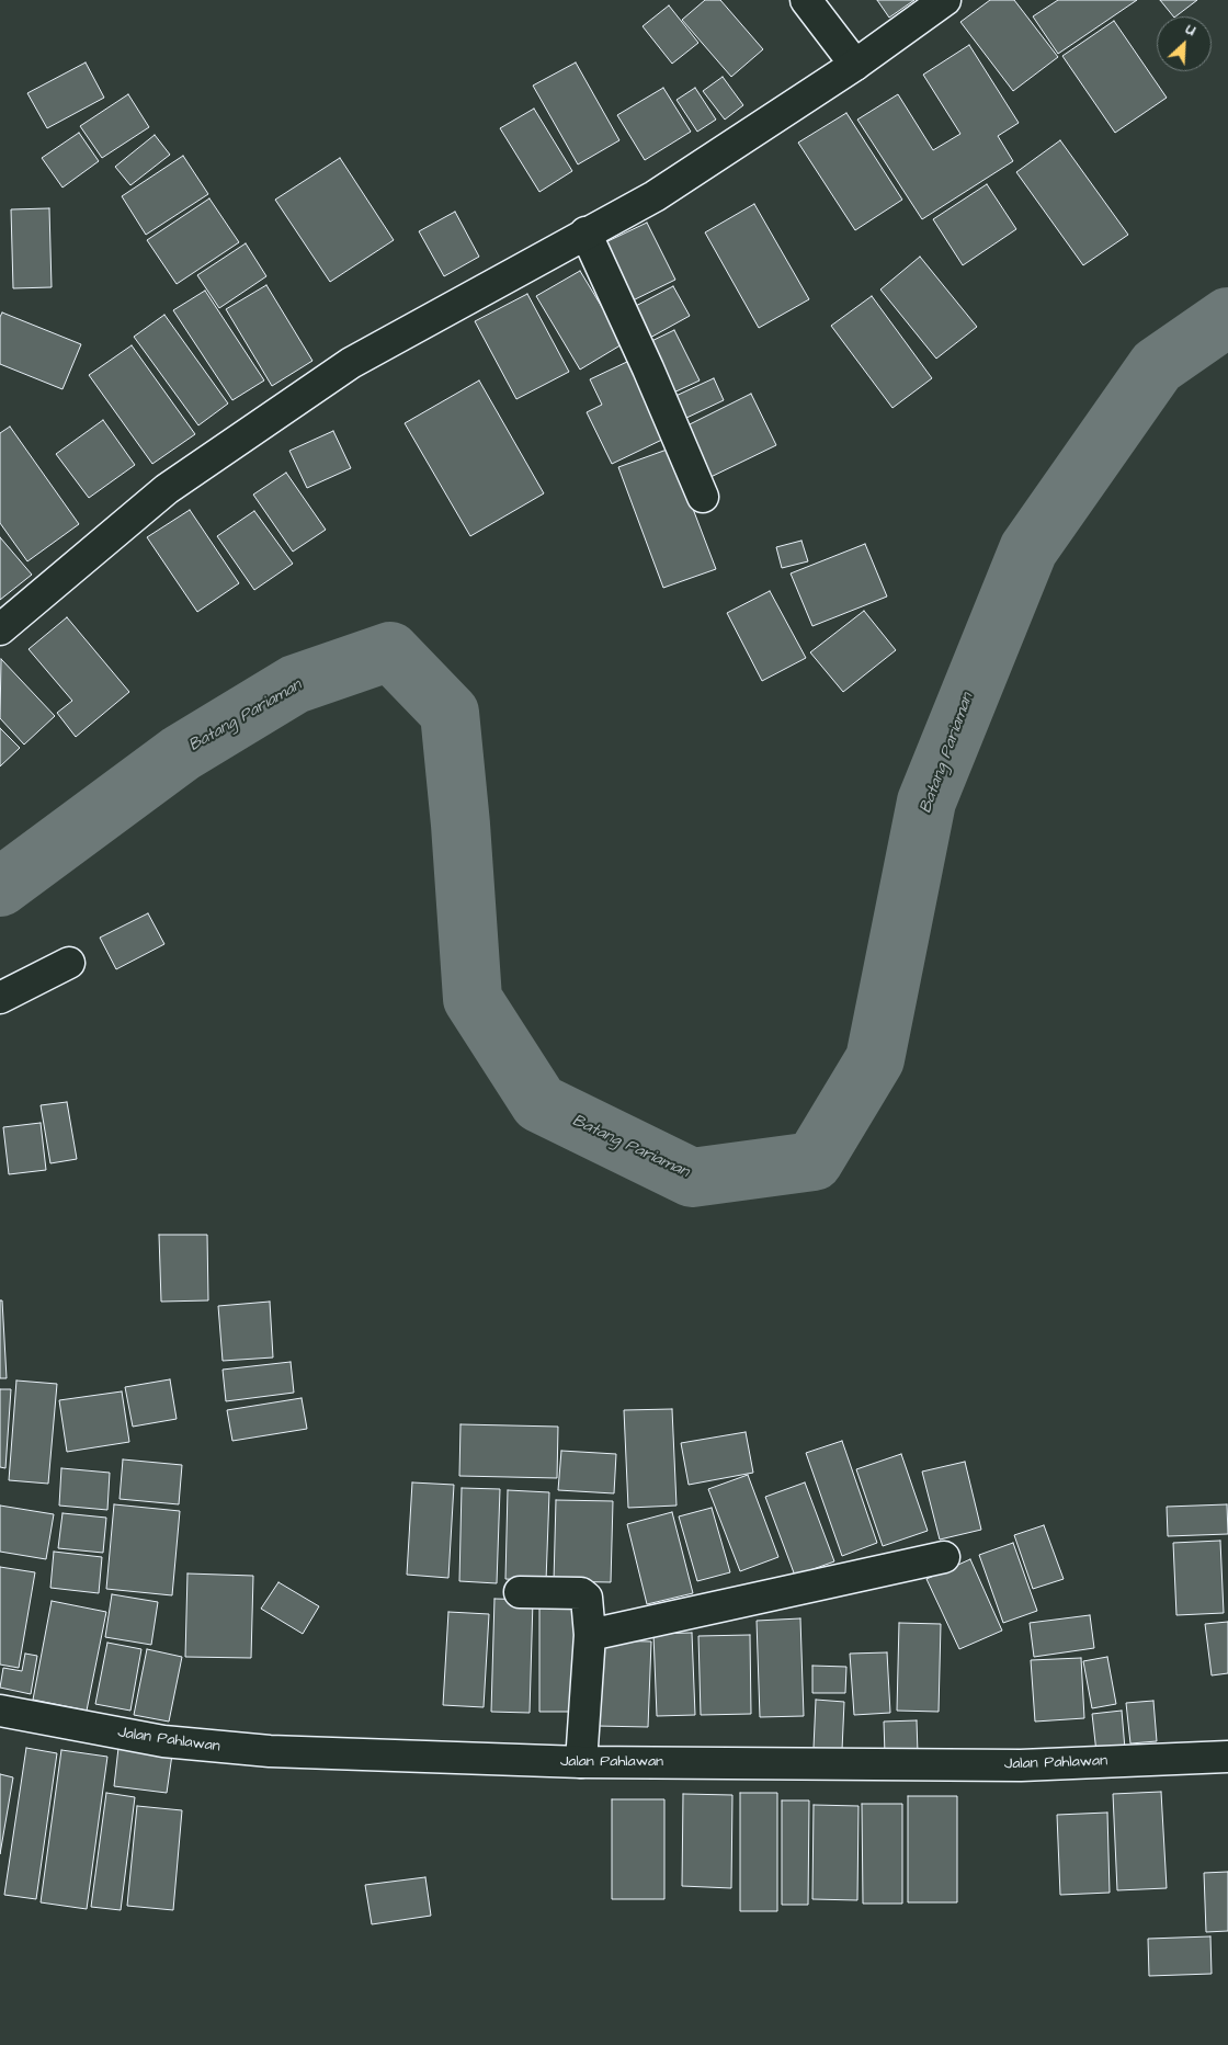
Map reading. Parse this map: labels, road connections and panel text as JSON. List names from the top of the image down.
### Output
{
  "streets": {
    "street": ["Jalan Pahlawan"]
  },
  "water": ["Batang Pariaman"],
  "north": "top right"
}
